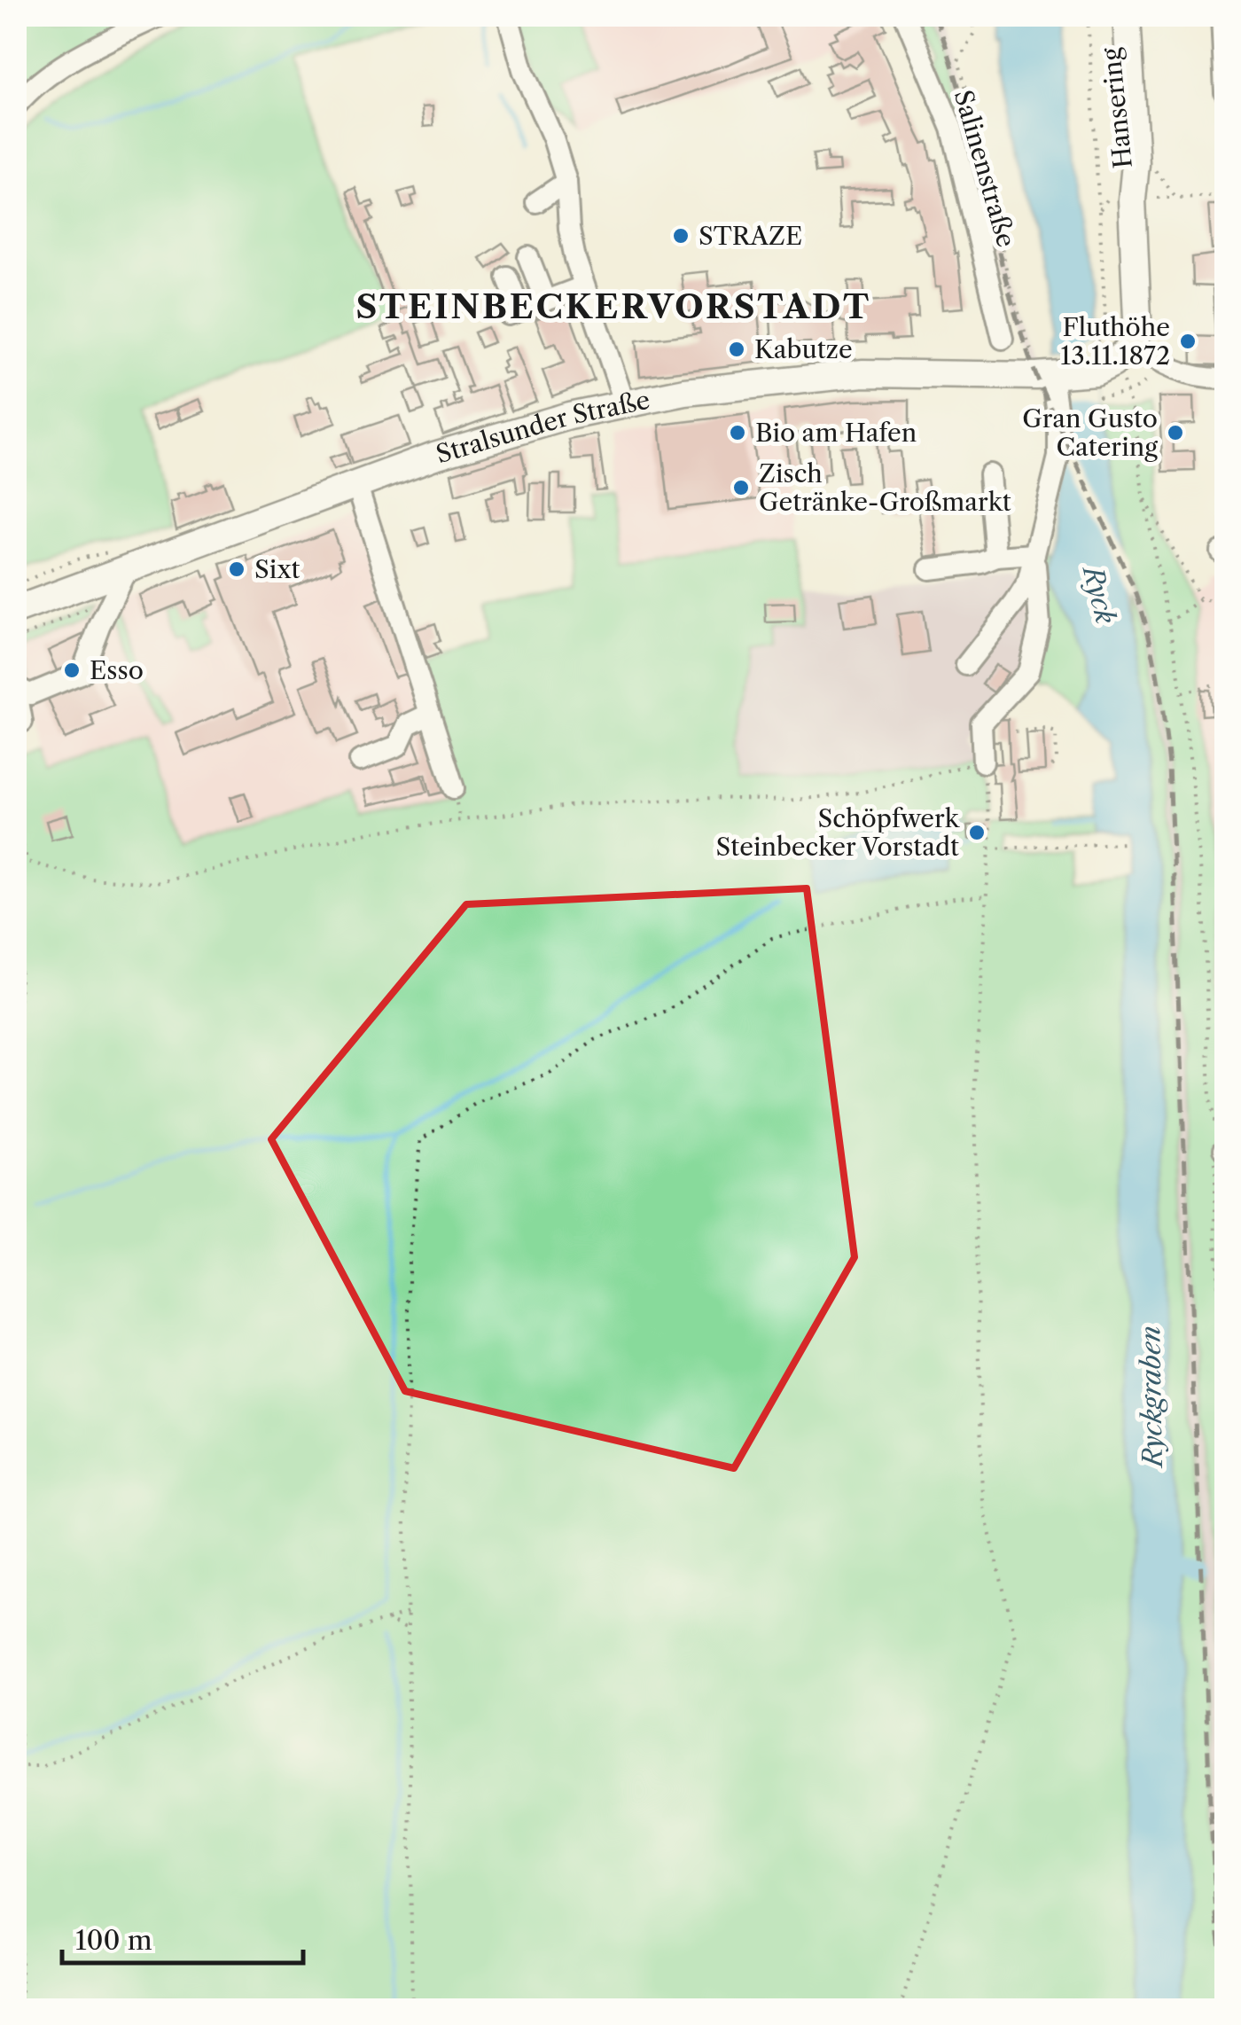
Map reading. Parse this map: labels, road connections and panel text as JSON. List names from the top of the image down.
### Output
{
  "streets": {
    "main road": ["Hansering", "Stralsunder Straße"],
    "street": ["Salinenstraße"]
  },
  "districts": ["STEINBECKERVORSTADT"],
  "water": ["Ryck", "Ryckgraben"],
  "places": [
    "STRAZE",
    "Fluthöhe 13.11.1872",
    "Kabutze",
    "Bio am Hafen",
    "Gran Gusto Catering",
    "Zisch Getränke-Großmarkt",
    "Sixt",
    "Esso",
    "Schöpfwerk Steinbecker Vorstadt"
  ],
  "scale_bar": "100 m"
}
